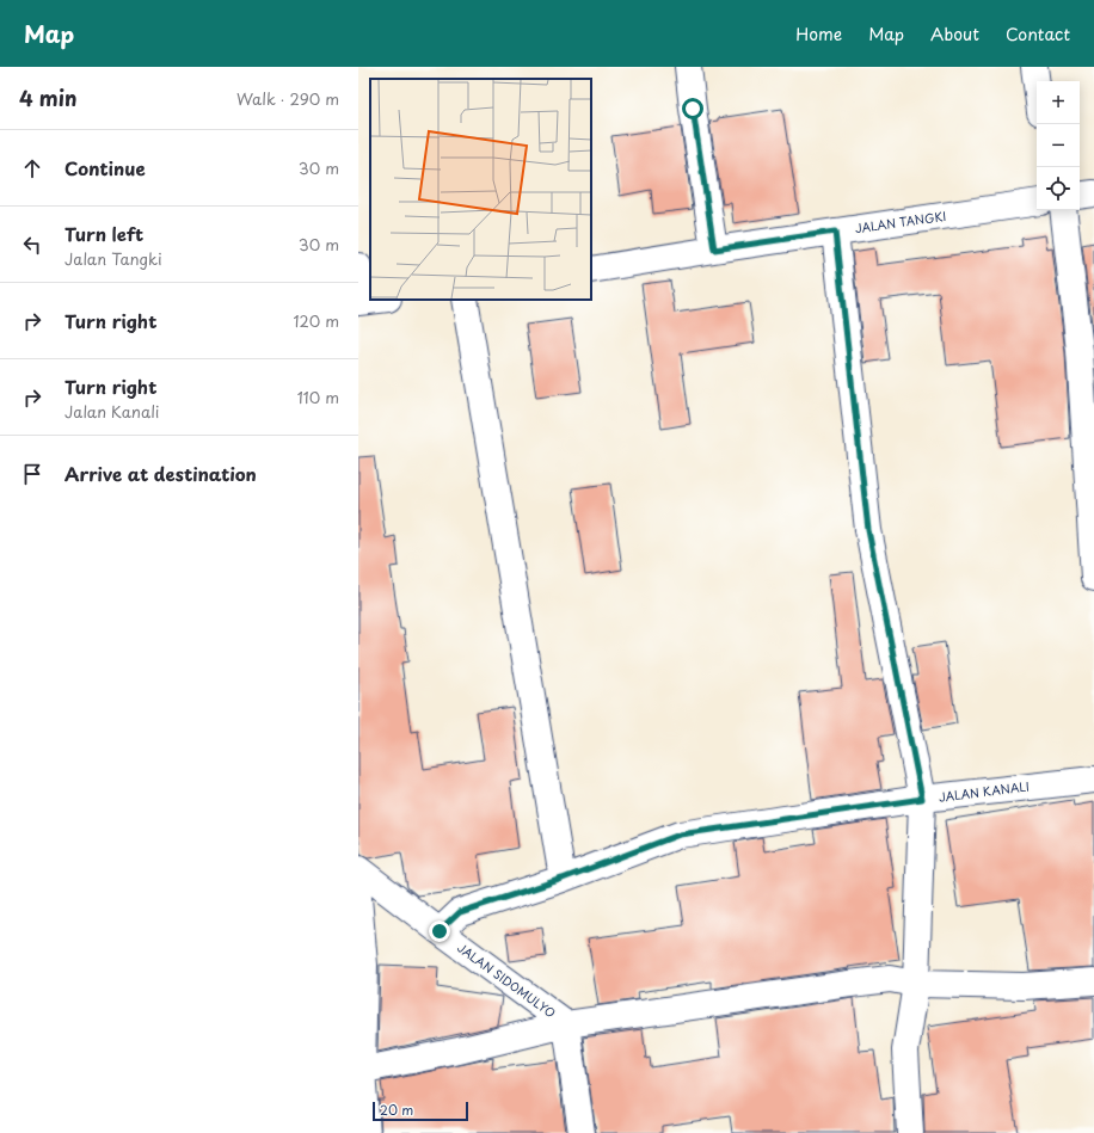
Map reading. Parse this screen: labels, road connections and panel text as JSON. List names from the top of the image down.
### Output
{
  "streets": {
    "street": ["JALAN TANGKI", "JALAN KANALI", "JALAN SIDOMULYO"]
  },
  "crossings": [
    ["JALAN KANALI", "JALAN SIDOMULYO"]
  ],
  "scale_bar": "20 m",
  "page": {
    "header": "Map",
    "nav": [
      "Home",
      "Map",
      "About",
      "Contact"
    ],
    "heading": ["4 min", "Walk · 290 m"],
    "map_buttons": ["+", "−"],
    "list": [
      ["Continue", "30 m"],
      ["Turn left", "Jalan Tangki", "30 m"],
      ["Turn right", "120 m"],
      ["Turn right", "Jalan Kanali", "110 m"],
      "Arrive at destination"
    ],
    "scale": "20 m"
  }
}
